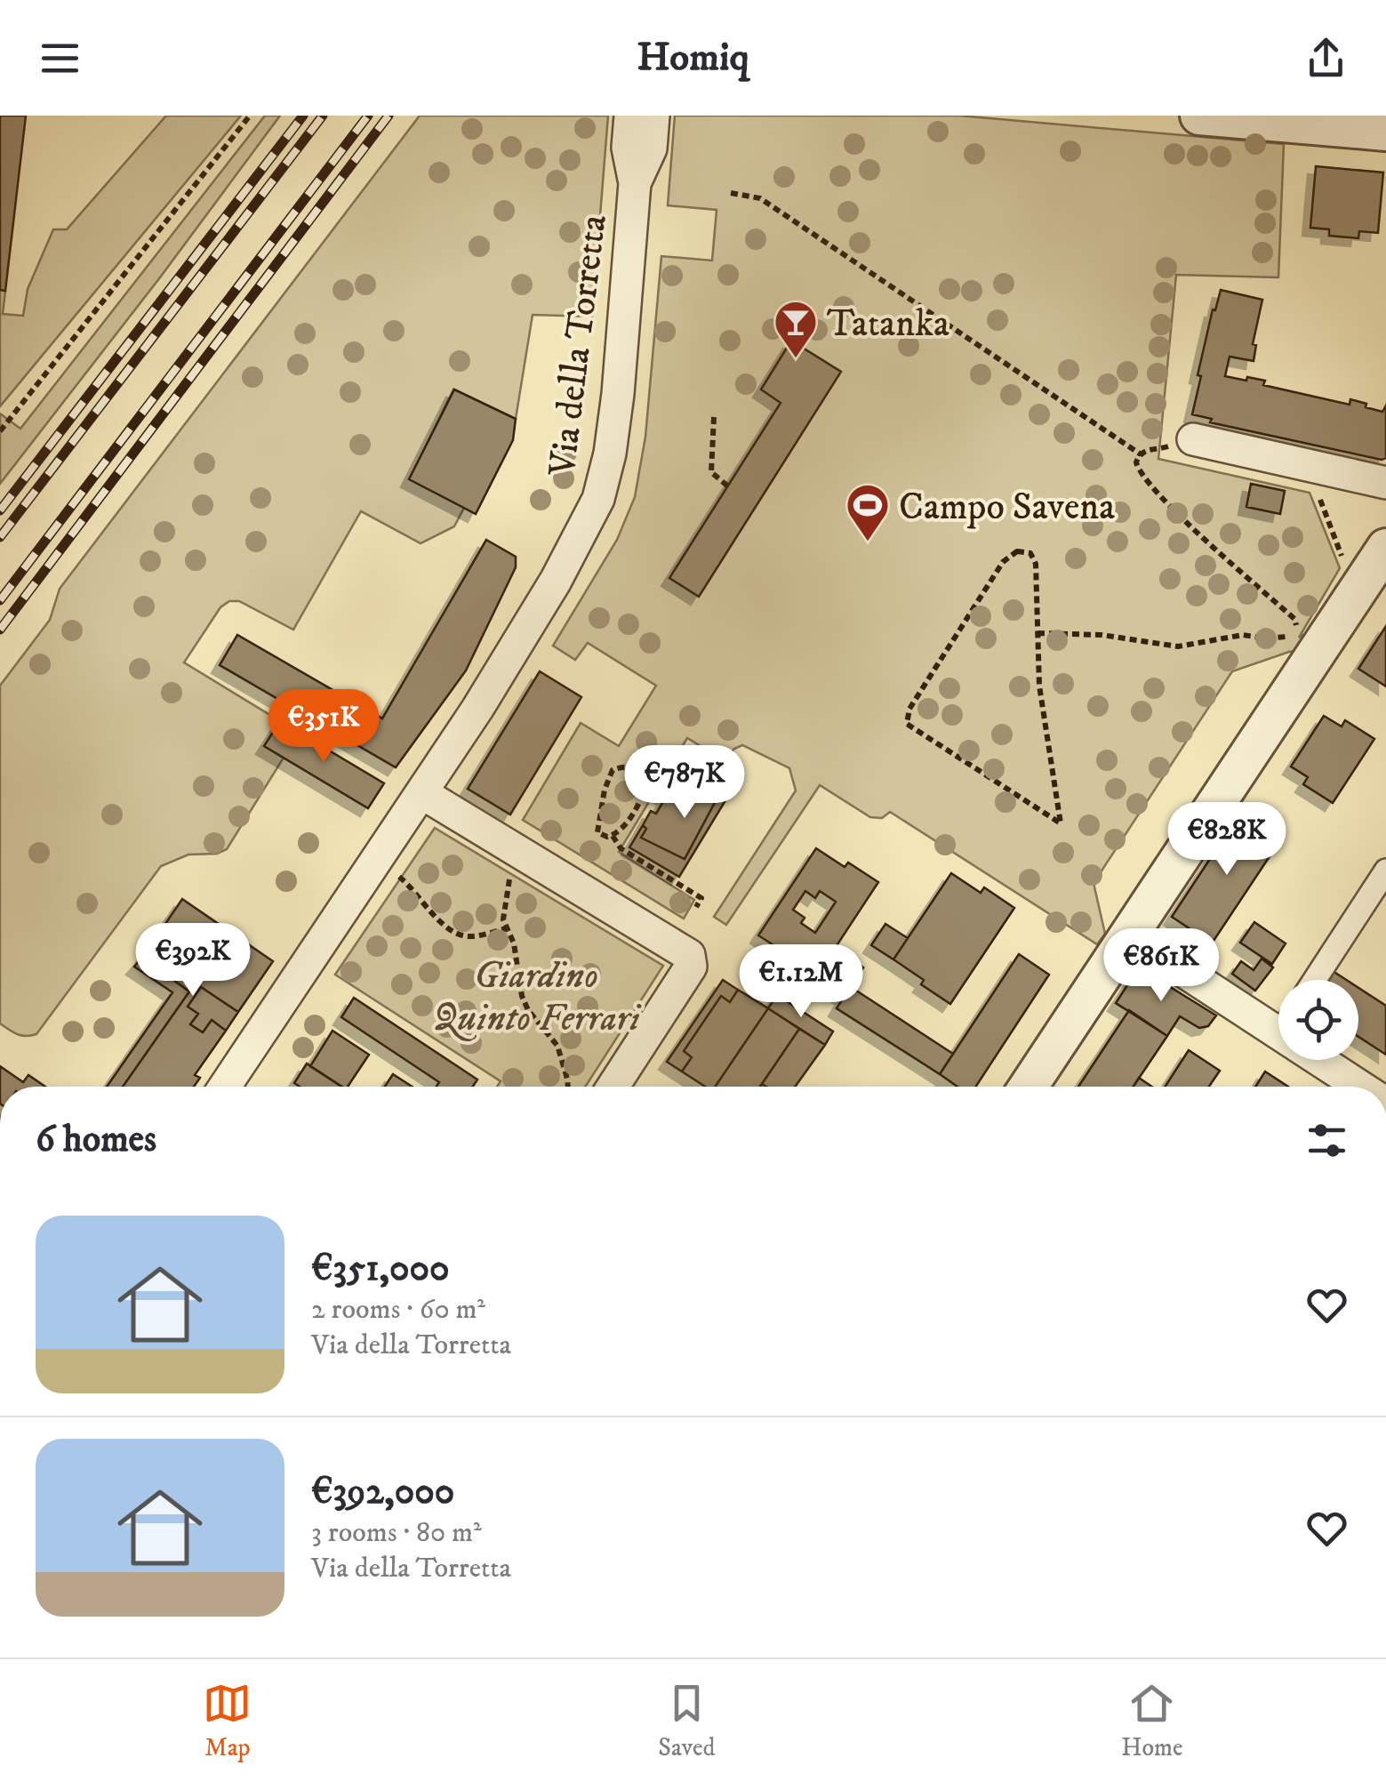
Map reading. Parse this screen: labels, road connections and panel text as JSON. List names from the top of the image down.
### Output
{
  "streets": {
    "street": ["Via della Torretta"]
  },
  "parks": ["Giardino Quinto Ferrari"],
  "places": {
    "bar": ["Tatanka"],
    "sports": ["Campo Savena"]
  },
  "page": {
    "header": "Homiq",
    "price": [
      "€351K",
      "€787K",
      "€828K",
      "€392K",
      "€861K",
      "€1.12M"
    ],
    "heading": "6 homes",
    "list": [
      {
        "name": "€351,000",
        "note": "2 rooms · 60 m² · Via della Torretta"
      },
      {
        "name": "€392,000",
        "note": "3 rooms · 80 m² · Via della Torretta"
      }
    ],
    "tabs": ["Map", "Saved", "Home"]
  }
}
